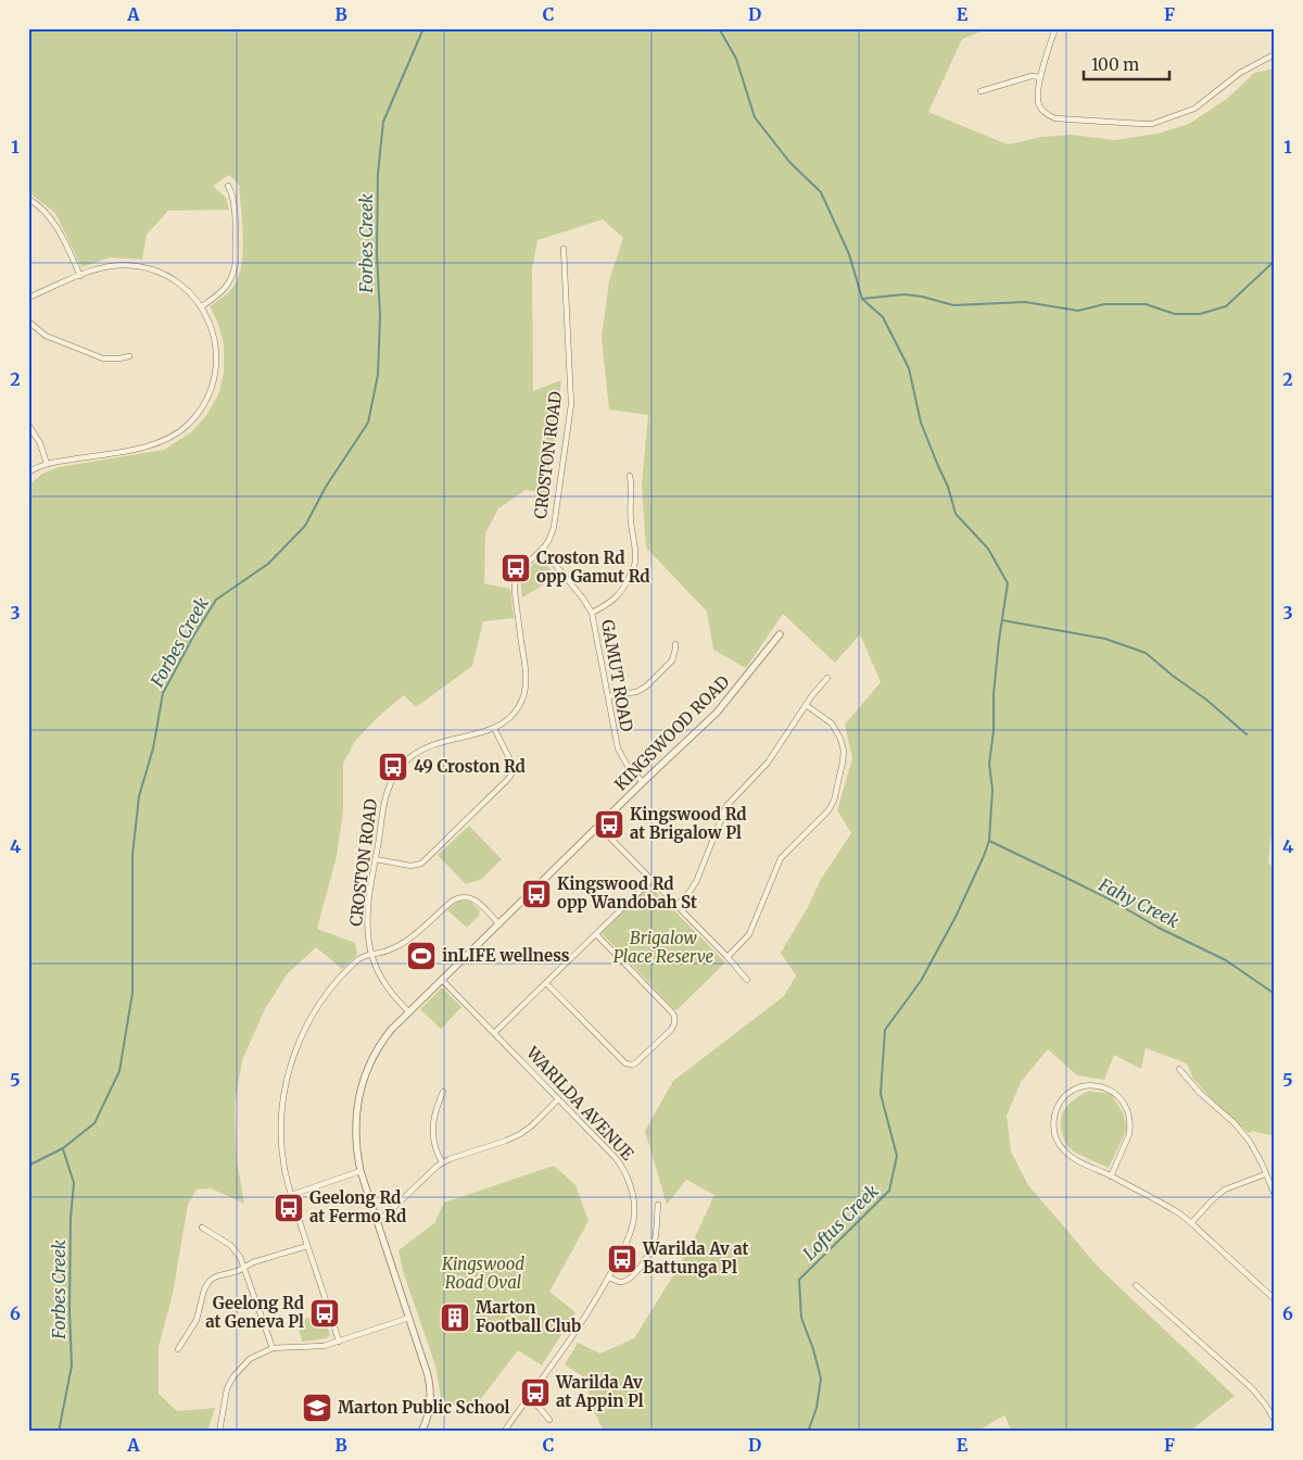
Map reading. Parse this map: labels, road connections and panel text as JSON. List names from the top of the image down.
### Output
{
  "streets": {
    "street": [
      "CROSTON ROAD",
      "GAMUT ROAD",
      "KINGSWOOD ROAD",
      "WARILDA AVENUE"
    ]
  },
  "crossings": [
    ["CROSTON ROAD", "GAMUT ROAD"],
    ["CROSTON ROAD", "KINGSWOOD ROAD"],
    ["GAMUT ROAD", "KINGSWOOD ROAD"],
    ["KINGSWOOD ROAD", "WARILDA AVENUE"]
  ],
  "water": ["Forbes Creek", "Fahy Creek", "Loftus Creek"],
  "parks": ["Brigalow Place Reserve", "Kingswood Road Oval"],
  "places": {
    "bus stop": [
      "Croston Rd opp Gamut Rd",
      "49 Croston Rd",
      "Kingswood Rd at Brigalow Pl",
      "Kingswood Rd opp Wandobah St",
      "Geelong Rd at Fermo Rd",
      "Warilda Av at Battunga Pl",
      "Geelong Rd at Geneva Pl",
      "Warilda Av at Appin Pl"
    ],
    "sports": ["inLIFE wellness"],
    "building": ["Marton Football Club"],
    "school or university": ["Marton Public School"]
  },
  "scale_bar": "100 m",
  "grid": {
    "columns": [
      "A",
      "B",
      "C",
      "D",
      "E",
      "F"
    ],
    "rows": [
      "1",
      "2",
      "3",
      "4",
      "5",
      "6"
    ]
  }
}
